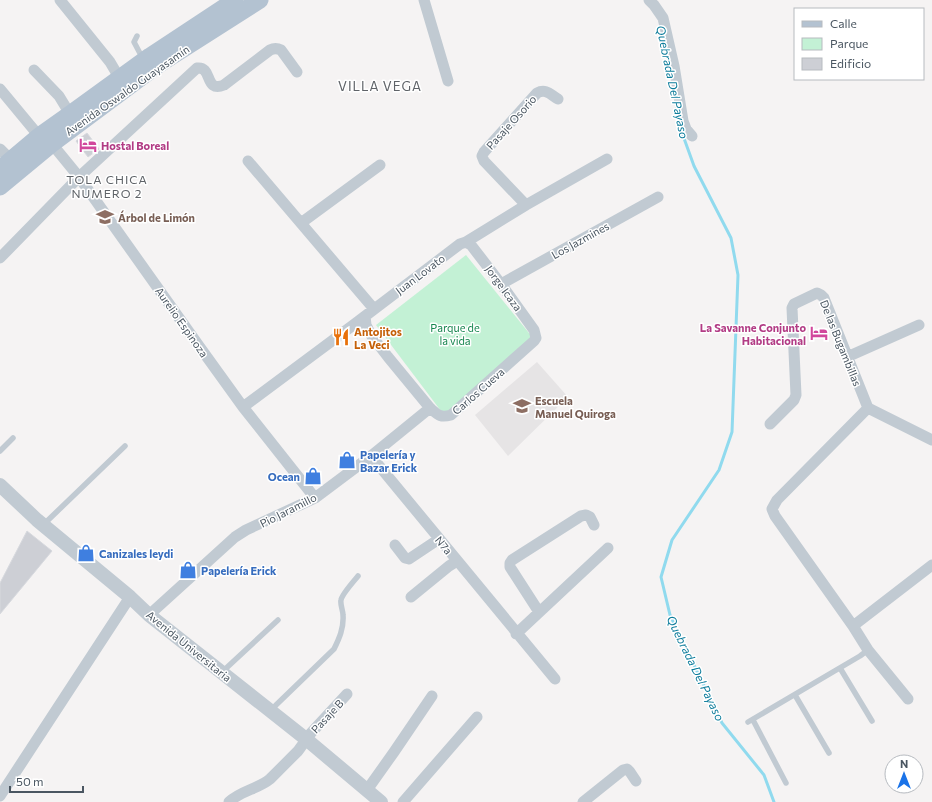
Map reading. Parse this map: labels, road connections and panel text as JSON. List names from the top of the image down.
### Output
{
  "streets": {
    "main road": ["Avenida Oswaldo Guayasamín"],
    "street": [
      "Pasaje Osorio",
      "Los Jazmines",
      "Juan Lovato",
      "Jorge Icaza",
      "Aurelio Espinoza",
      "De las Bugambillas",
      "Carlos Cueva",
      "Pio Jaramillo",
      "N7a",
      "Avenida Universitaria",
      "Pasaje B"
    ]
  },
  "crossings": [
    ["Avenida Oswaldo Guayasamín", "Aurelio Espinoza"],
    ["Pasaje Osorio", "Juan Lovato"],
    ["Los Jazmines", "Jorge Icaza"],
    ["Juan Lovato", "Jorge Icaza"],
    ["Juan Lovato", "Aurelio Espinoza"],
    ["Juan Lovato", "Carlos Cueva"],
    ["Jorge Icaza", "Carlos Cueva"],
    ["Aurelio Espinoza", "Pio Jaramillo"],
    ["Carlos Cueva", "Pio Jaramillo"],
    ["Pio Jaramillo", "N7a"],
    ["Pio Jaramillo", "Avenida Universitaria"],
    ["Avenida Universitaria", "Pasaje B"]
  ],
  "districts": ["VILLA VEGA", "TOLA CHICA NUMERO 2"],
  "water": ["Quebrada Del Payaso"],
  "parks": ["Parque de la vida"],
  "places": {
    "hotel": ["Hostal Boreal", "La Savanne Conjunto Habitacional"],
    "school or university": ["Árbol de Limón", "Escuela Manuel Quiroga"],
    "restaurant": ["Antojitos La Veci"],
    "shop": [
      "Papelería y Bazar Erick",
      "Ocean",
      "Canizales leydi",
      "Papelería Erick"
    ]
  },
  "legend": ["Calle", "Parque", "Edificio"],
  "scale_bar": "50 m",
  "north": "top"
}
